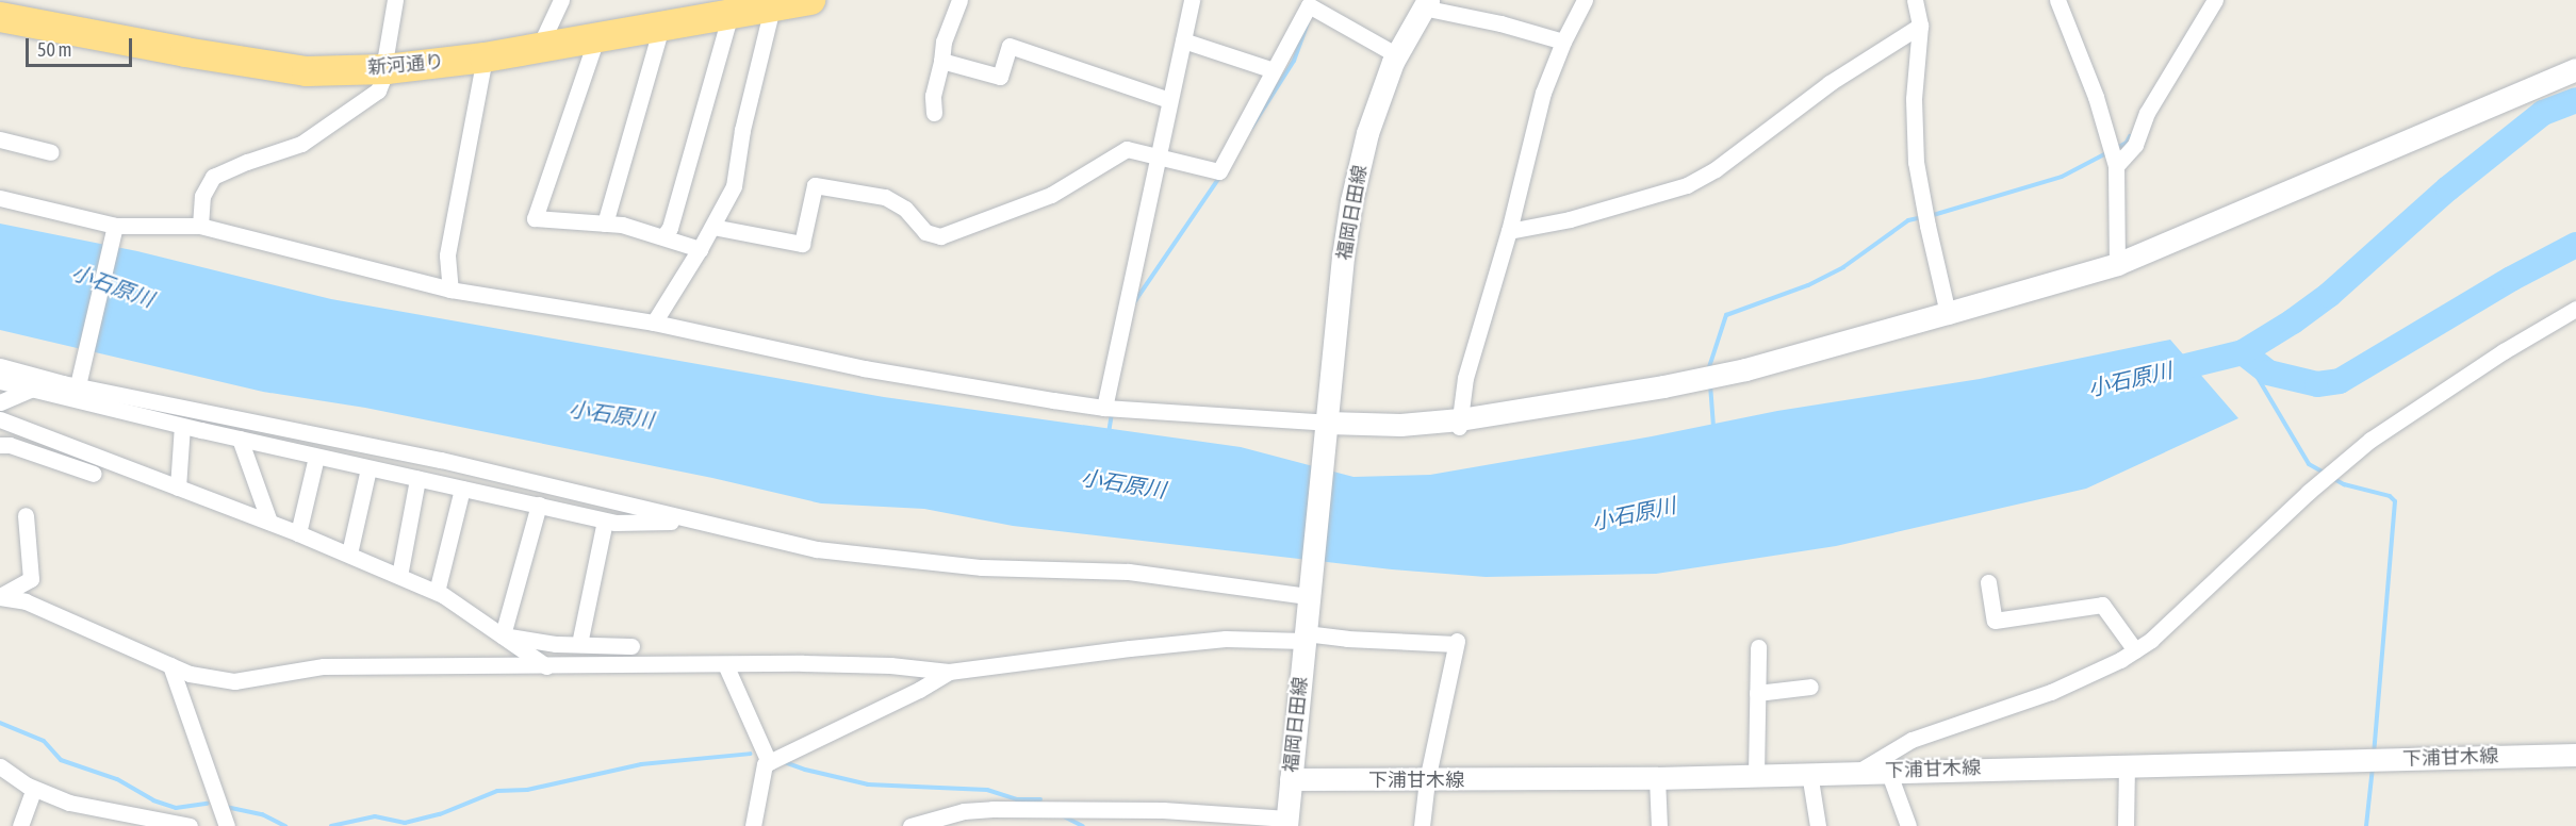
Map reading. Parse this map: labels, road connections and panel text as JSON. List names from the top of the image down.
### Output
{
  "streets": {
    "highway": ["新河通り"],
    "main road": ["福岡日田線", "下浦甘木線"]
  },
  "crossings": [
    ["福岡日田線", "下浦甘木線"]
  ],
  "water": ["小石原川"],
  "scale_bar": "50 m"
}
